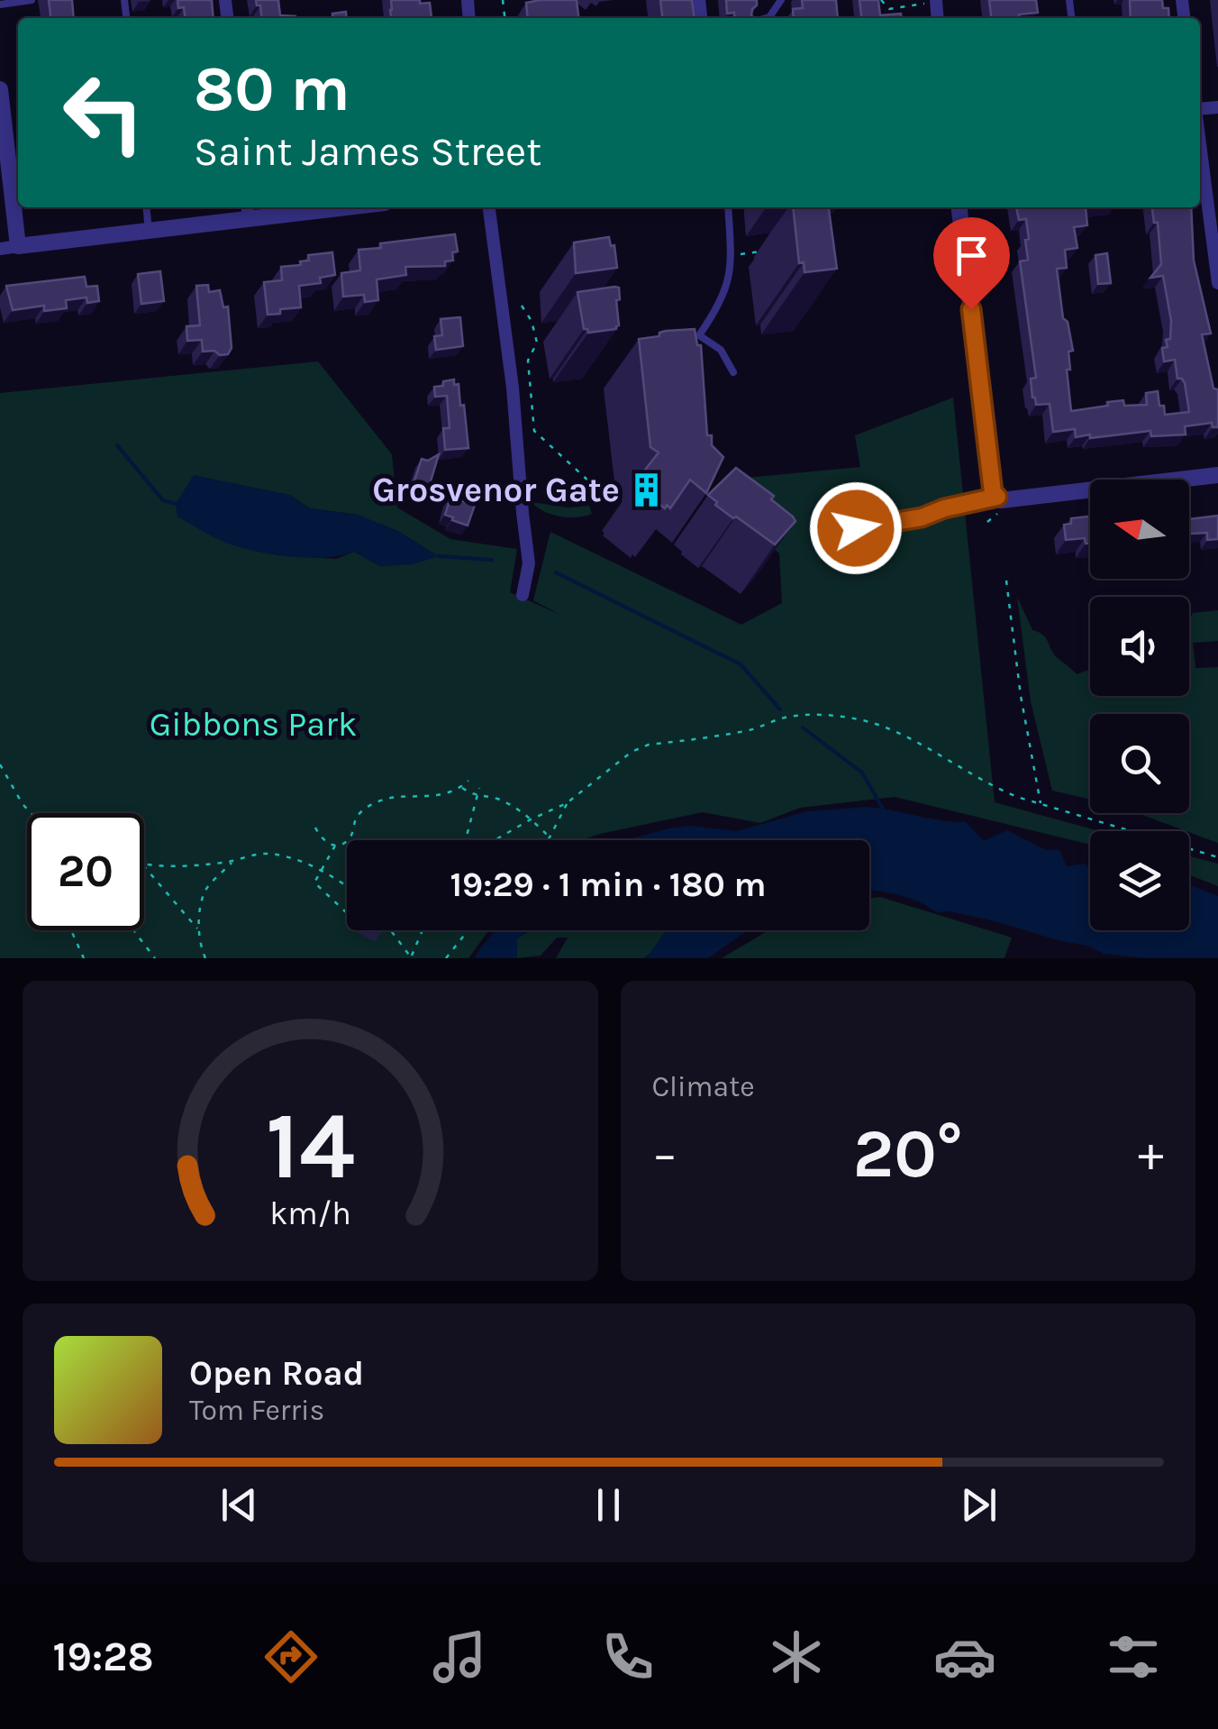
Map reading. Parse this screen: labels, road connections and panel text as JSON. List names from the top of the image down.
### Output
{
  "parks": ["Gibbons Park"],
  "places": {
    "building": ["Grosvenor Gate"]
  },
  "north": "left",
  "page": {
    "turn": ["80 m", "Saint James Street"],
    "limit": "20",
    "trip": "19:29 · 1 min · 180 m",
    "tile": "Climate",
    "heat": ["−", "20°", "+"],
    "song": ["Open Road", "Tom Ferris"],
    "tabs": "19:28",
    "gauge": ["14", "km/h"]
  }
}
